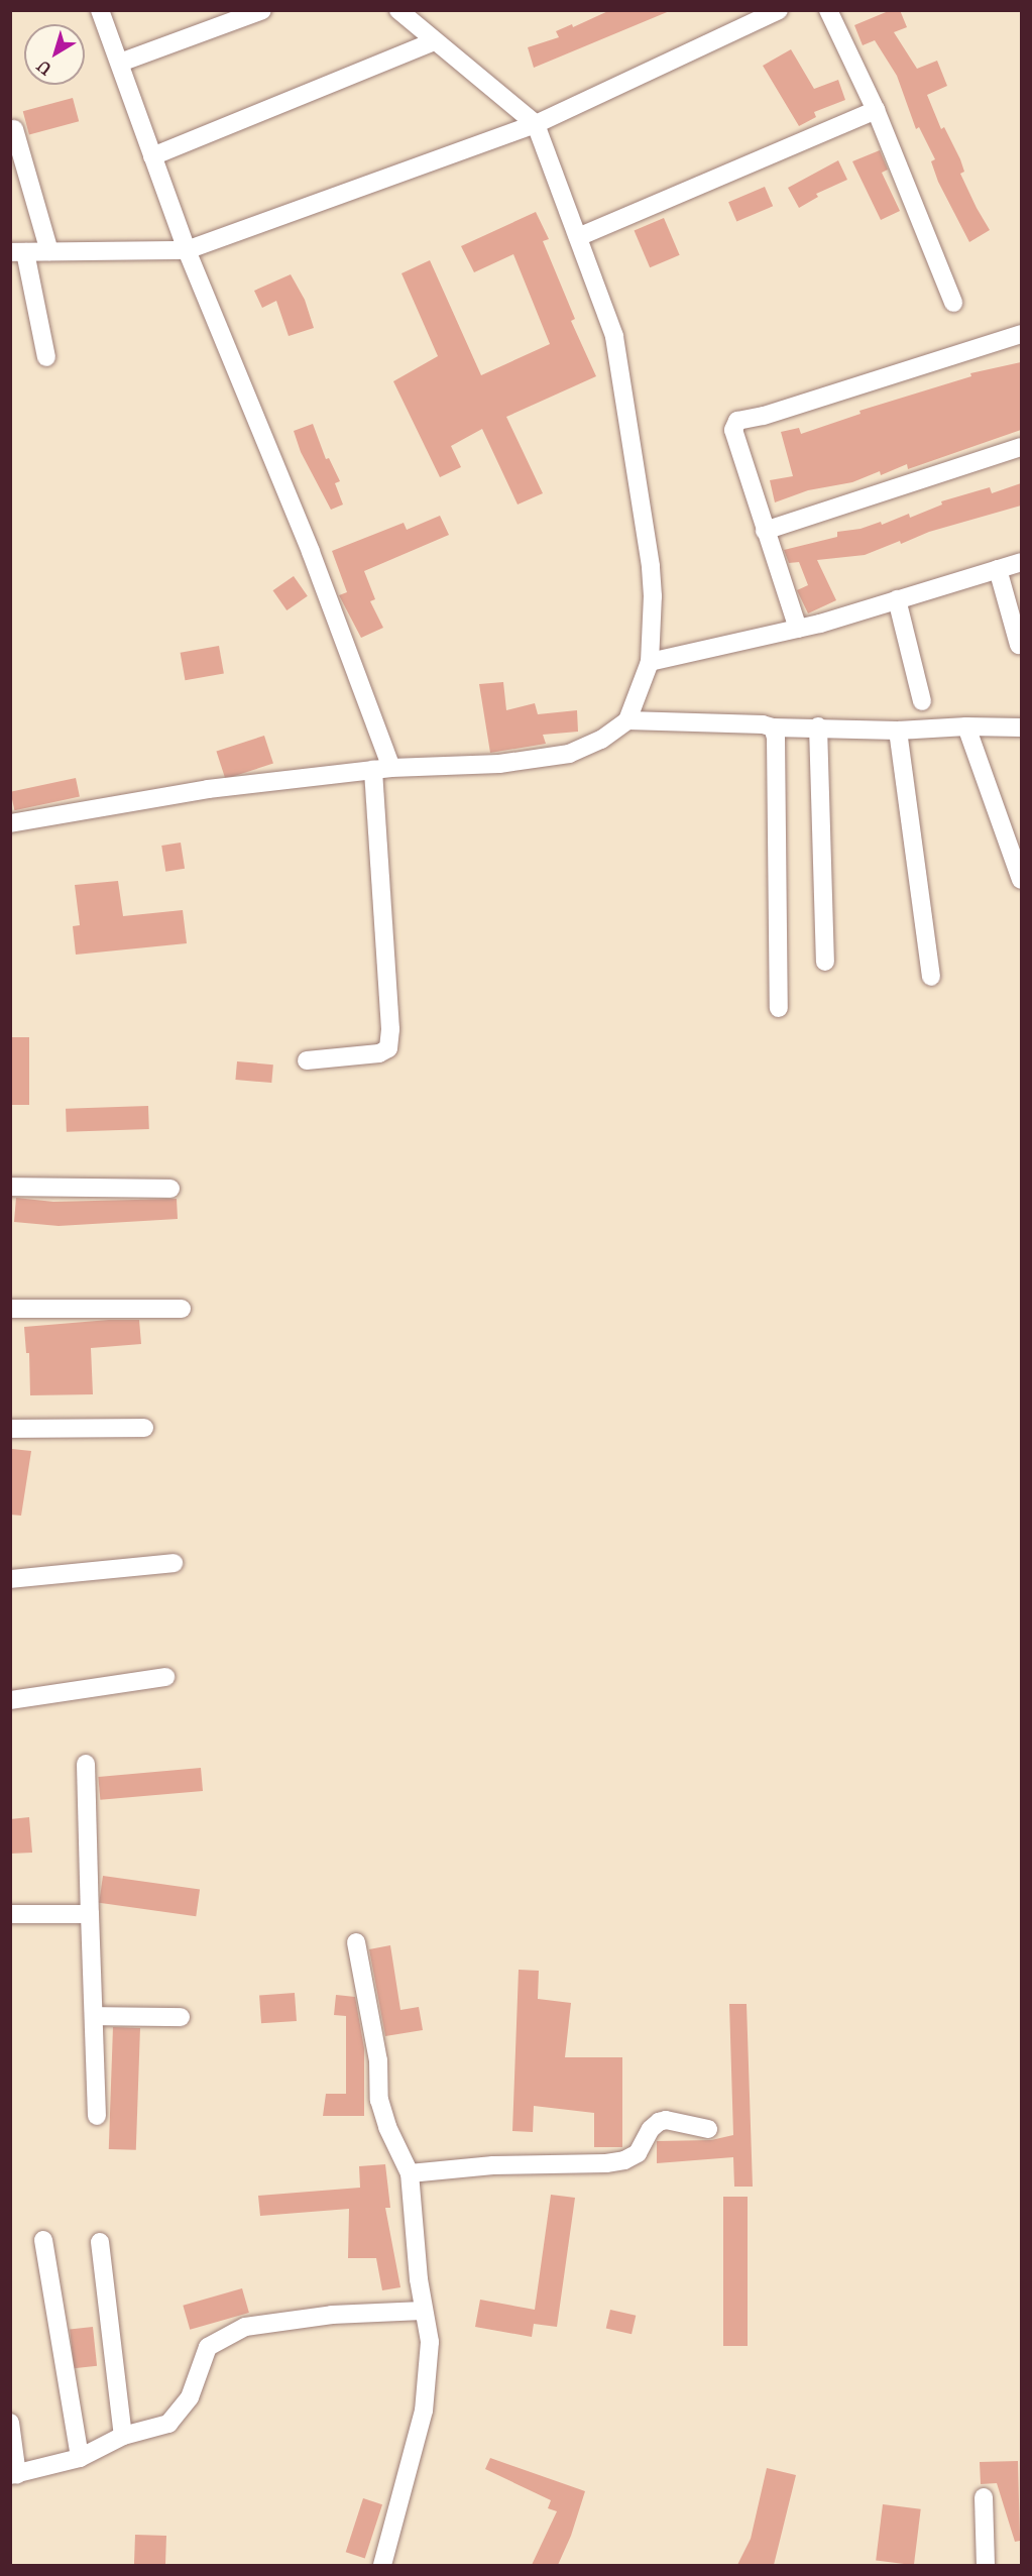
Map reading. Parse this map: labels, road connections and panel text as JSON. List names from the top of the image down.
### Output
{
  "north": "bottom left"
}
